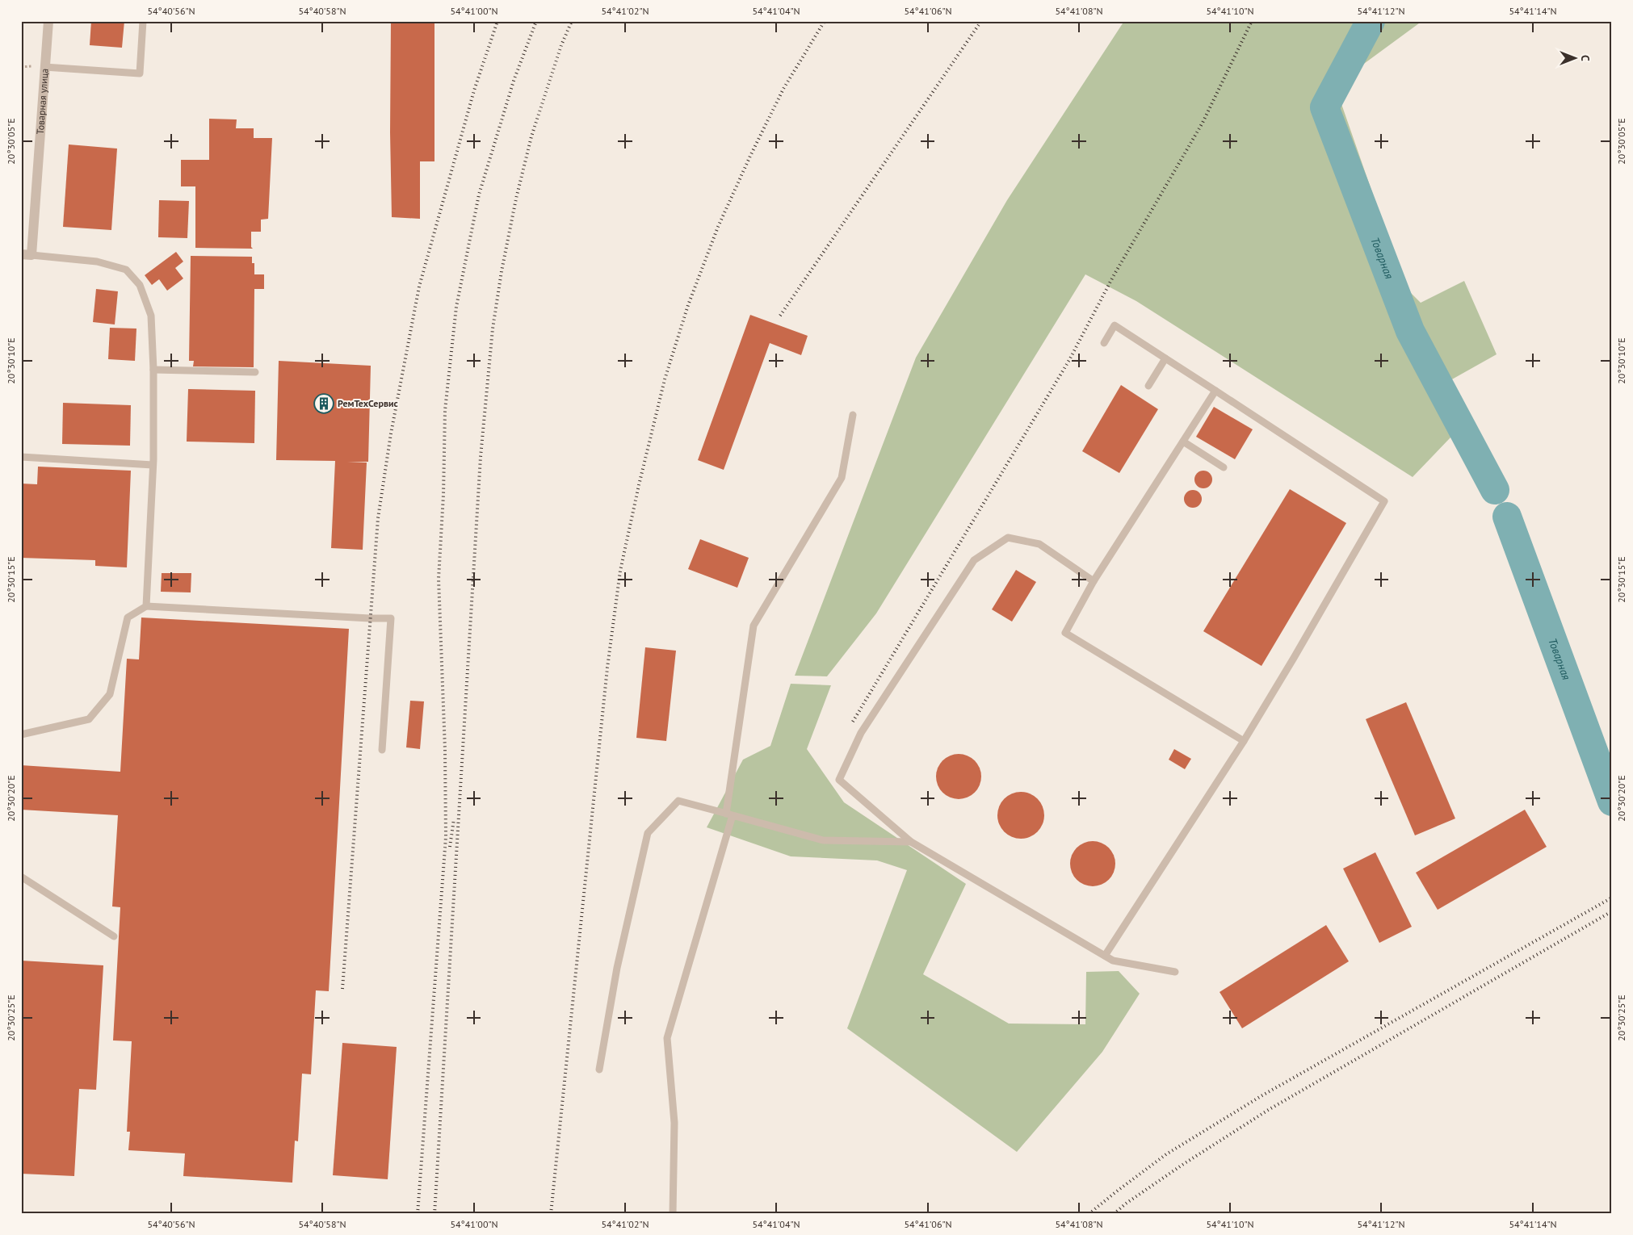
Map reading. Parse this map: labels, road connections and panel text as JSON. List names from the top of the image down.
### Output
{
  "streets": {
    "street": ["Товарная улица"]
  },
  "water": ["Товарная"],
  "places": {
    "building": ["РемТехСервис"]
  },
  "north": "right",
  "coordinates": [
    "54°40'56\"N",
    "54°40'58\"N",
    "54°41'00\"N",
    "54°41'02\"N",
    "54°41'04\"N",
    "54°41'06\"N",
    "54°41'08\"N",
    "54°41'10\"N",
    "54°41'12\"N",
    "54°41'14\"N",
    "20°30'05\"E",
    "20°30'10\"E",
    "20°30'15\"E",
    "20°30'20\"E",
    "20°30'25\"E"
  ]
}
